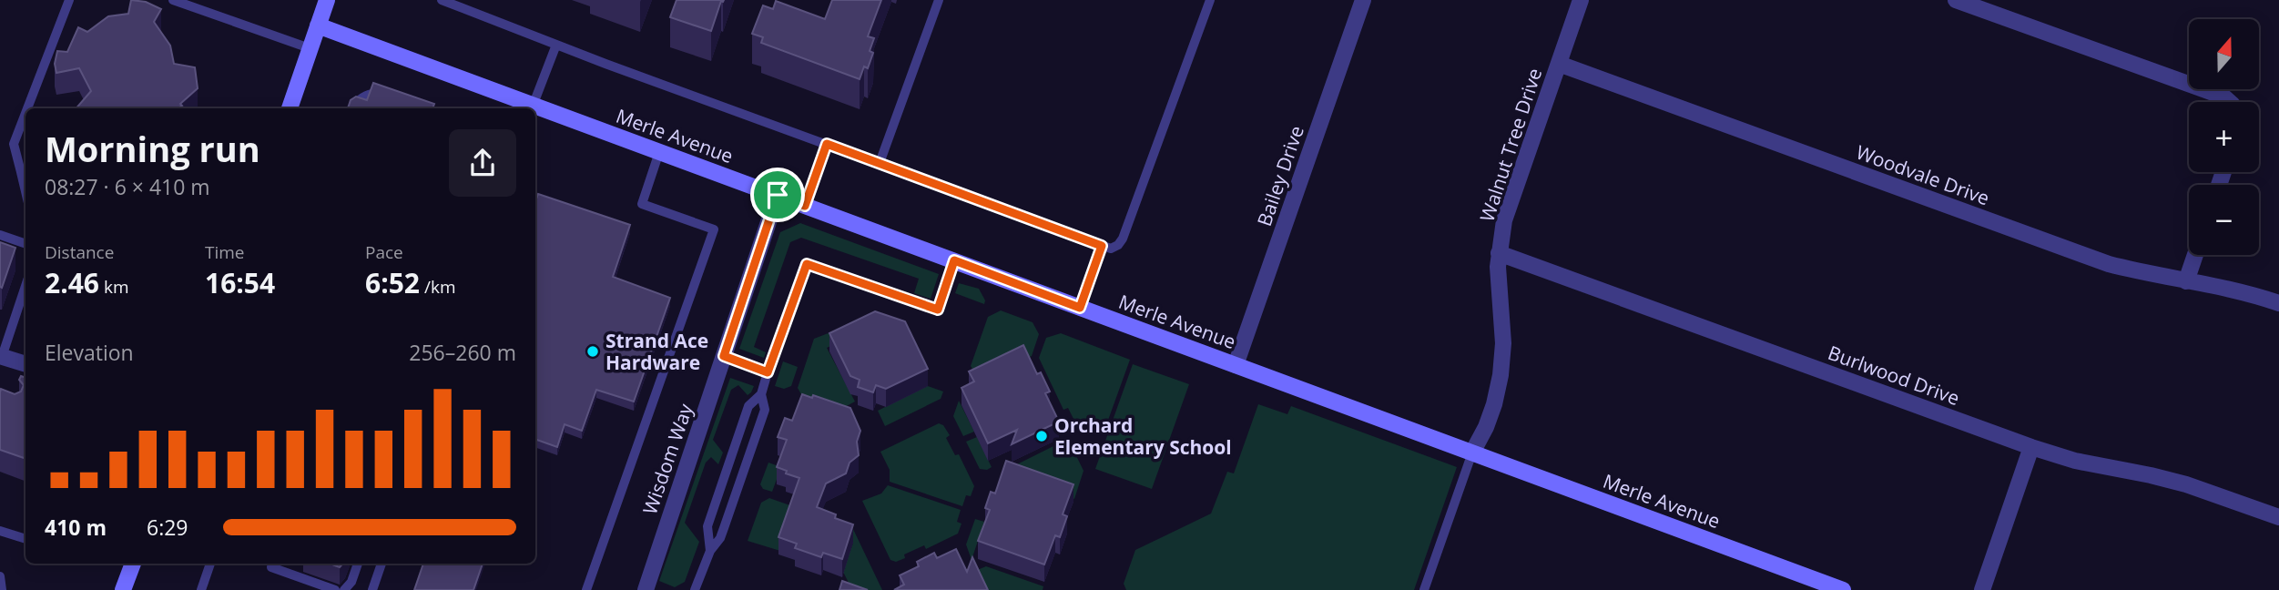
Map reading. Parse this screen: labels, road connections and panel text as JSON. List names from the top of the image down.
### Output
{
  "streets": {
    "street": [
      "Merle Avenue",
      "Walnut Tree Drive",
      "Woodvale Drive",
      "Bailey Drive",
      "Burlwood Drive",
      "Wisdom Way"
    ]
  },
  "crossings": [
    ["Merle Avenue", "Walnut Tree Drive"],
    ["Merle Avenue", "Bailey Drive"],
    ["Merle Avenue", "Wisdom Way"],
    ["Walnut Tree Drive", "Woodvale Drive"],
    ["Walnut Tree Drive", "Burlwood Drive"]
  ],
  "places": ["Strand Ace Hardware", "Orchard Elementary School"],
  "north": "top",
  "page": {
    "map_buttons": ["+", "−"],
    "heading": ["Morning run", "08:27 · 6 × 410 m"],
    "stats": [
      ["Distance", "2.46 km"],
      ["Time", "16:54"],
      ["Pace", "6:52 /km"]
    ],
    "chart": ["Elevation", "256–260 m"],
    "list": [
      {
        "name": "410 m",
        "note": "6:29"
      }
    ]
  }
}
